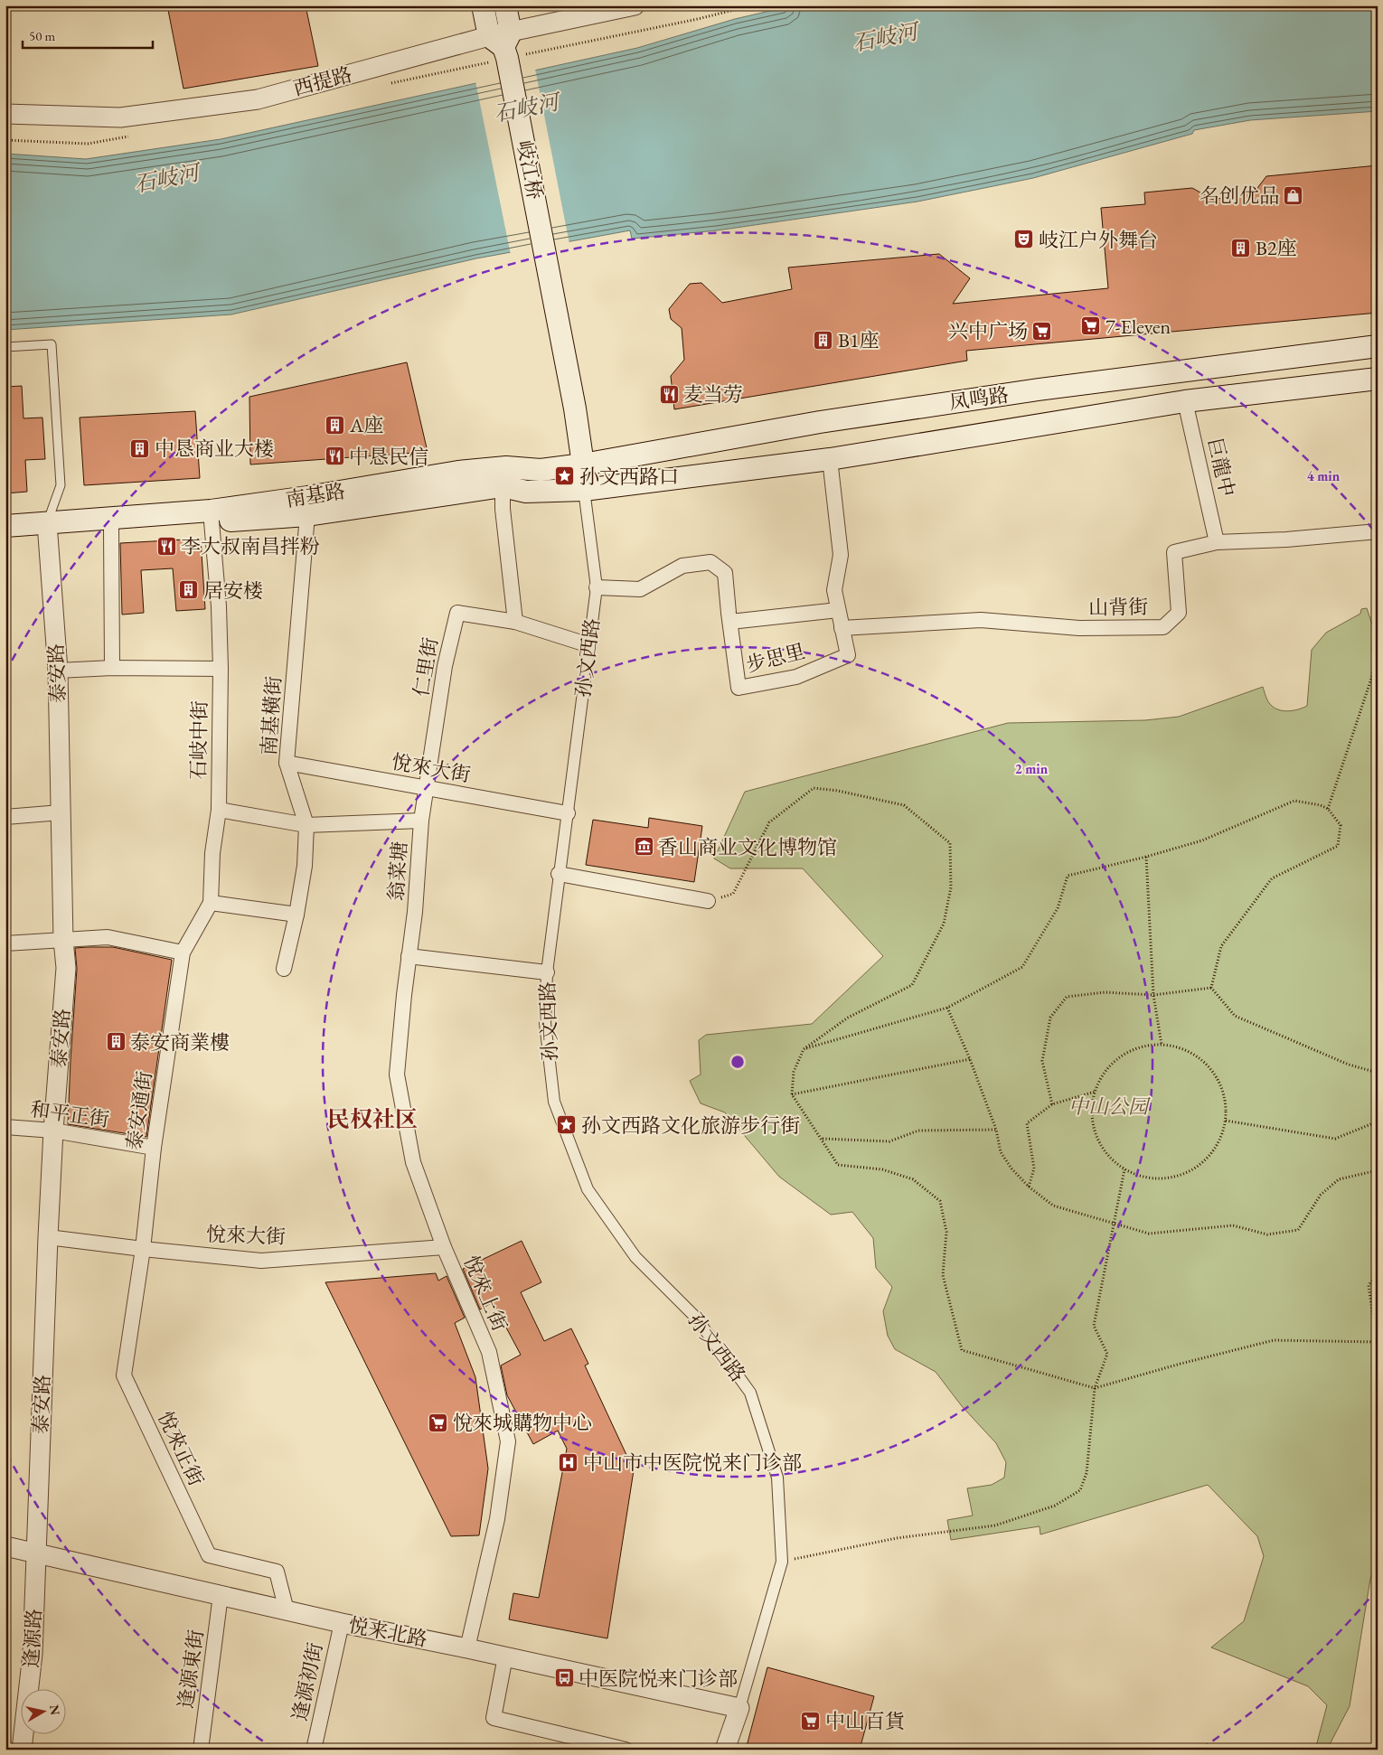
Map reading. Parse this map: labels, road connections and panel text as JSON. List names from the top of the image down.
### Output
{
  "streets": {
    "main road": [
      "岐江桥",
      "凤鸣路",
      "南基路",
      "孙文西路"
    ],
    "street": [
      "西提路",
      "巨龍中",
      "山背街",
      "步思里",
      "仁里街",
      "泰安路",
      "南基橫街",
      "石岐中街",
      "悅來大街",
      "翁菜塘",
      "泰安通街",
      "和平正街",
      "悅來上街",
      "悅來正街",
      "悦来北路",
      "逢源路",
      "逢源東街",
      "逢源初街"
    ]
  },
  "crossings": [
    ["西提路", "岐江桥"],
    ["岐江桥", "孙文西路"],
    ["凤鸣路", "巨龍中"],
    ["凤鸣路", "南基路"],
    ["凤鸣路", "孙文西路"],
    ["凤鸣路", "步思里"],
    ["巨龍中", "山背街"],
    ["南基路", "孙文西路"],
    ["南基路", "泰安路"],
    ["南基路", "南基橫街"],
    ["南基路", "石岐中街"],
    ["山背街", "步思里"],
    ["孙文西路", "步思里"],
    ["孙文西路", "仁里街"],
    ["孙文西路", "悅來大街"],
    ["孙文西路", "悦来北路"],
    ["仁里街", "悅來大街"],
    ["仁里街", "翁菜塘"],
    ["泰安路", "悅來大街"],
    ["泰安路", "和平正街"],
    ["泰安路", "悦来北路"],
    ["泰安路", "逢源路"],
    ["南基橫街", "悅來大街"],
    ["石岐中街", "泰安通街"],
    ["悅來大街", "翁菜塘"],
    ["悅來大街", "泰安通街"],
    ["悅來大街", "悅來上街"],
    ["悅來大街", "悅來正街"],
    ["翁菜塘", "悅來上街"],
    ["泰安通街", "和平正街"],
    ["泰安通街", "悅來正街"],
    ["悅來上街", "悦来北路"],
    ["悅來正街", "悦来北路"],
    ["悦来北路", "逢源路"],
    ["悦来北路", "逢源東街"],
    ["悦来北路", "逢源初街"]
  ],
  "districts": ["民权社区"],
  "water": ["石岐河"],
  "parks": ["中山公园"],
  "places": {
    "shop": ["名创优品"],
    "theatre": ["岐江户外舞台"],
    "building": [
      "B2座",
      "B1座",
      "A座",
      "中恳商业大楼",
      "居安楼",
      "泰安商業樓"
    ],
    "supermarket": [
      "7-Eleven",
      "兴中广场",
      "悅來城購物中心",
      "中山百貨"
    ],
    "restaurant": ["麦当劳", "中恳民信", "李大叔南昌拌粉"],
    "place": ["孙文西路口", "孙文西路文化旅游步行街"],
    "museum": ["香山商业文化博物馆"],
    "hospital": ["中山市中医院悦来门诊部"],
    "bus stop": ["中医院悦来门诊部"]
  },
  "scale_bar": "50 m",
  "north": "right",
  "rings": ["4 min", "2 min"]
}
